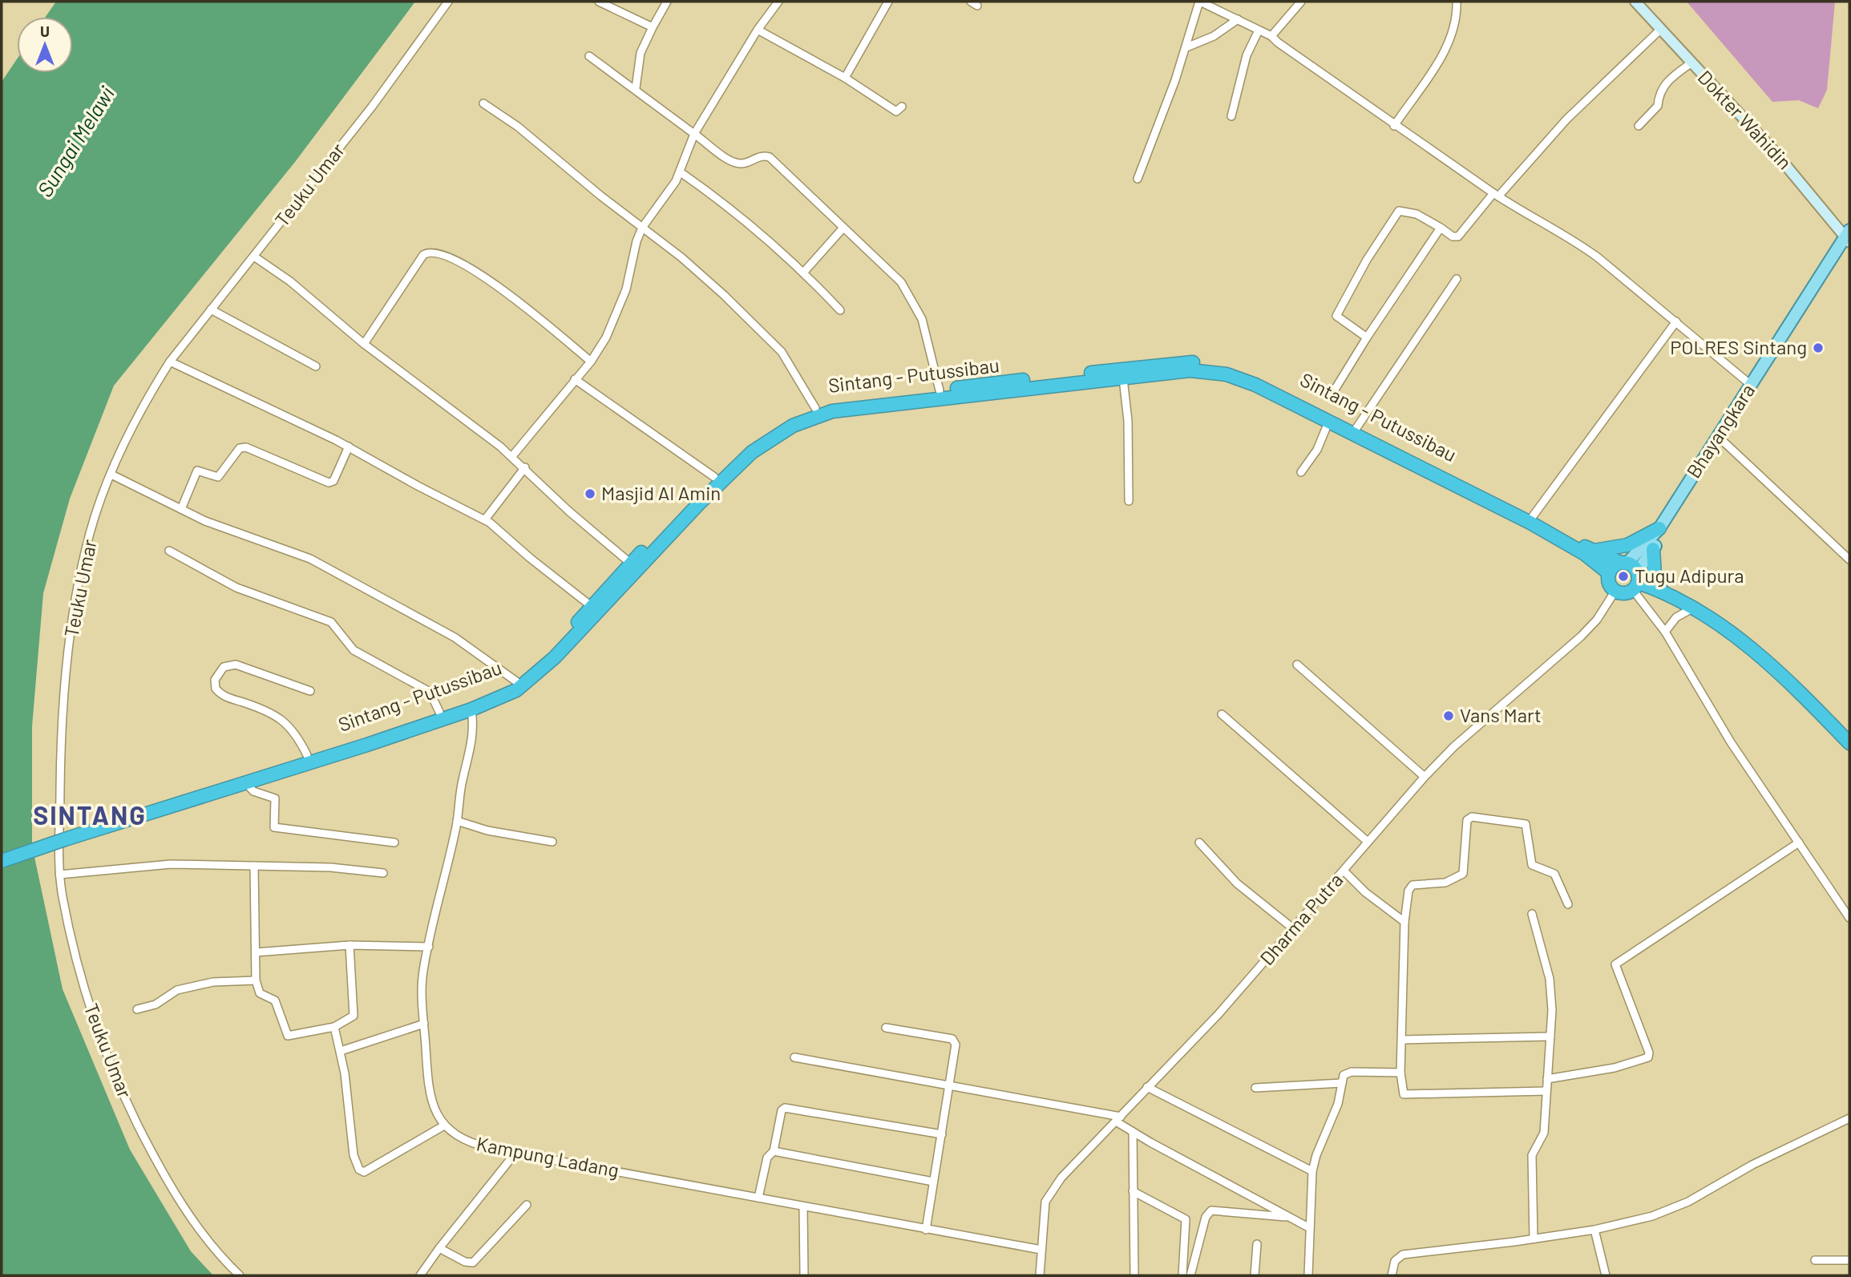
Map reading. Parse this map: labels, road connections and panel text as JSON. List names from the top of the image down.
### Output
{
  "streets": {
    "highway": ["Sintang - Putussibau"],
    "main road": ["Bhayangkara"],
    "street": [
      "Dokter Wahidin",
      "Teuku Umar",
      "Dharma Putra",
      "Kampung Ladang"
    ]
  },
  "crossings": [
    ["Dokter Wahidin", "Bhayangkara"],
    ["Sintang - Putussibau", "Bhayangkara"],
    ["Sintang - Putussibau", "Kampung Ladang"],
    ["Dharma Putra", "Kampung Ladang"]
  ],
  "districts": ["SINTANG"],
  "water": ["Sungai Melawi"],
  "places": [
    "POLRES Sintang",
    "Masjid Al Amin",
    "Tugu Adipura",
    "Vans Mart"
  ],
  "north": "top"
}
